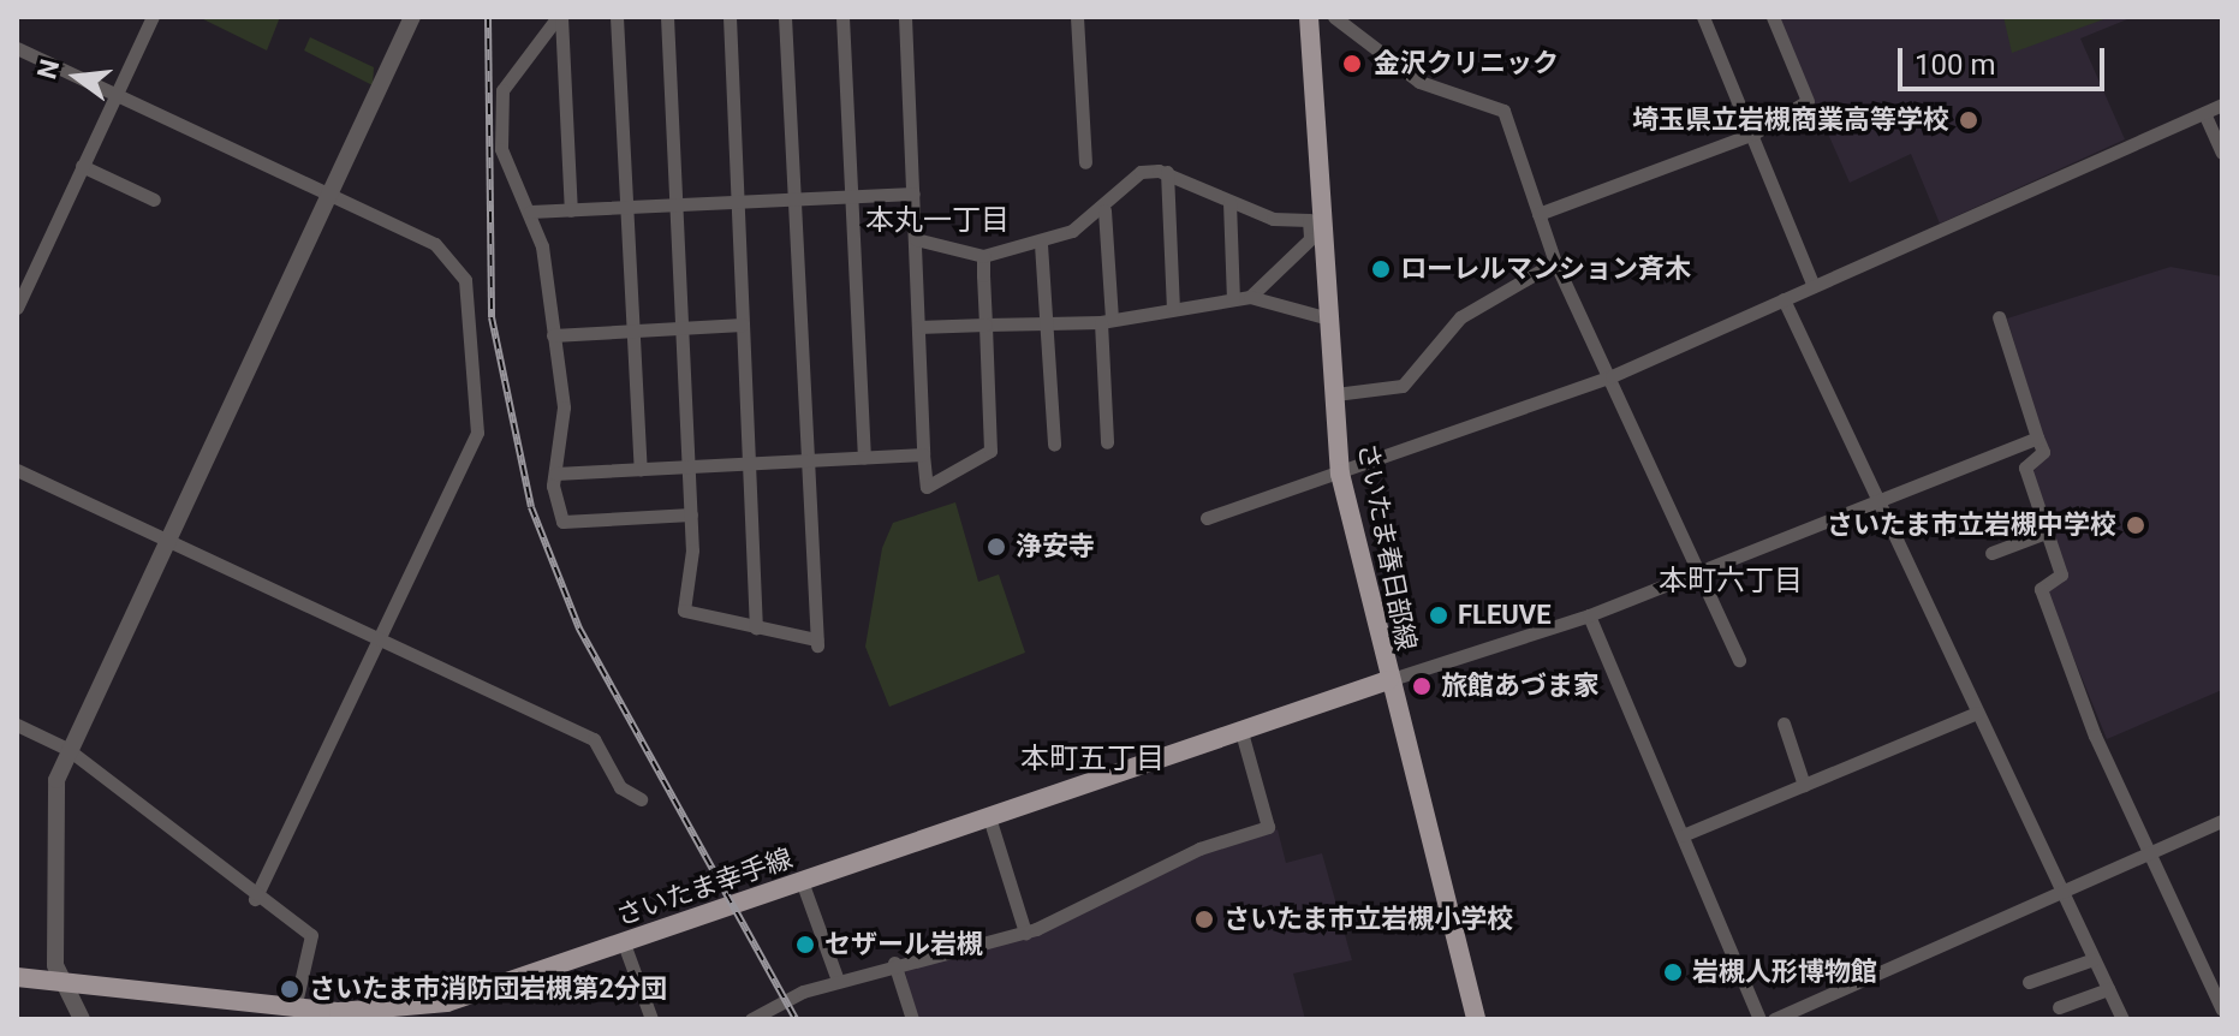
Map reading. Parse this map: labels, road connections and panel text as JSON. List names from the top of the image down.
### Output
{
  "streets": {
    "main road": ["さいたま春日部線", "さいたま幸手線"]
  },
  "crossings": [
    ["さいたま春日部線", "さいたま幸手線"]
  ],
  "districts": ["本丸一丁目", "本町六丁目", "本町五丁目"],
  "places": [
    "金沢クリニック",
    "埼玉県立岩槻商業高等学校",
    "ローレルマンション斉木",
    "さいたま市立岩槻中学校",
    "浄安寺",
    "FLEUVE",
    "旅館あづま家",
    "さいたま市立岩槻小学校",
    "セザール岩槻",
    "岩槻人形博物館",
    "さいたま市消防団岩槻第2分団"
  ],
  "scale_bar": "100 m",
  "north": "left"
}
